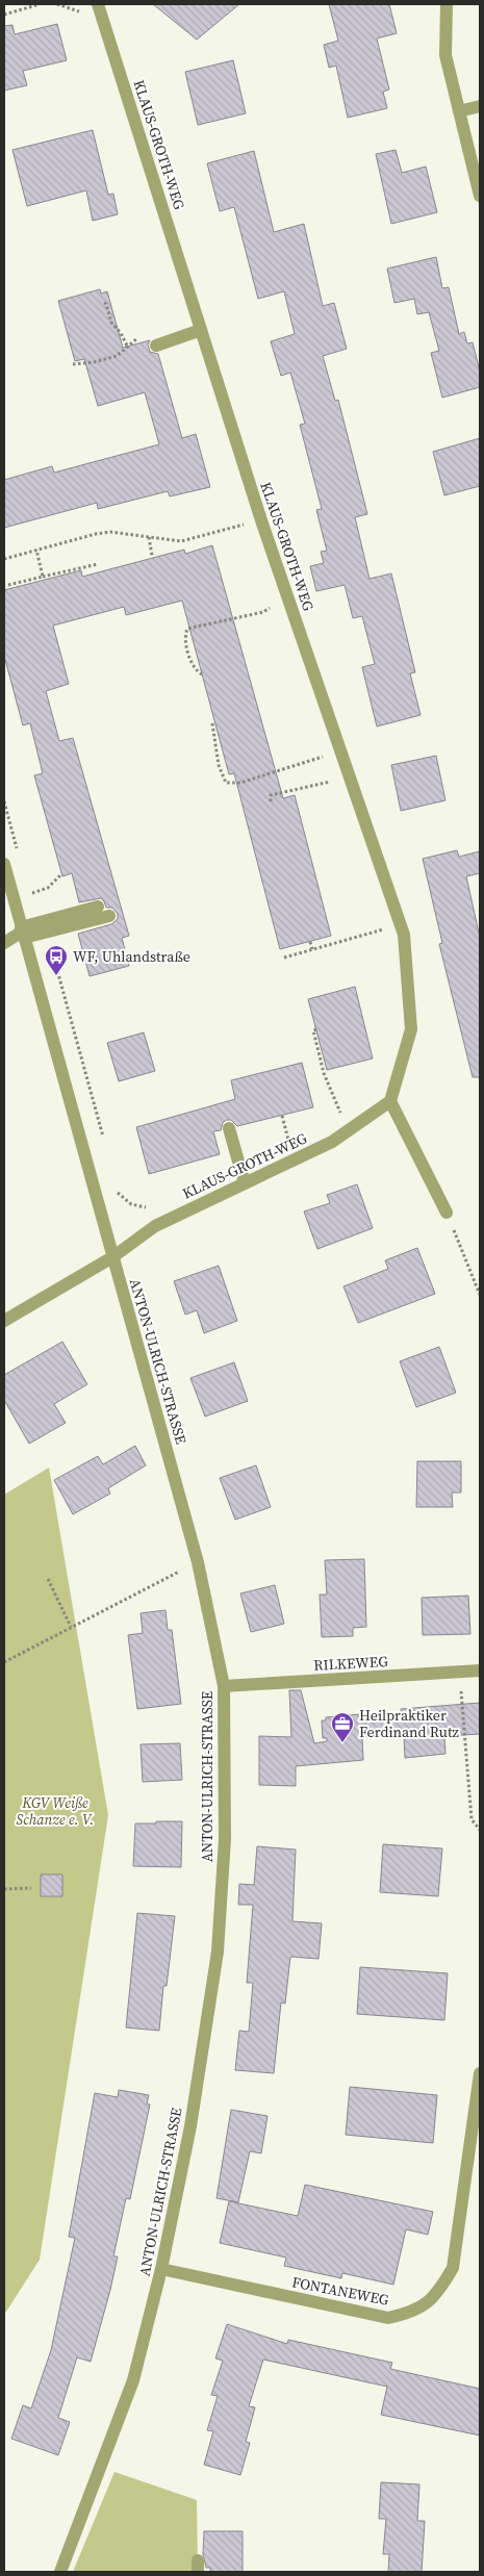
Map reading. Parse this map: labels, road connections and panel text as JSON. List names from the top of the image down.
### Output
{
  "streets": {
    "street": [
      "KLAUS-GROTH-WEG",
      "ANTON-ULRICH-STRASSE",
      "RILKEWEG",
      "FONTANEWEG"
    ]
  },
  "crossings": [
    ["KLAUS-GROTH-WEG", "ANTON-ULRICH-STRASSE"],
    ["ANTON-ULRICH-STRASSE", "RILKEWEG"],
    ["ANTON-ULRICH-STRASSE", "FONTANEWEG"]
  ],
  "parks": ["KGV Weiße Schanze e. V."],
  "places": {
    "bus stop": ["WF, Uhlandstraße"],
    "office": ["Heilpraktiker Ferdinand Rutz"]
  }
}
